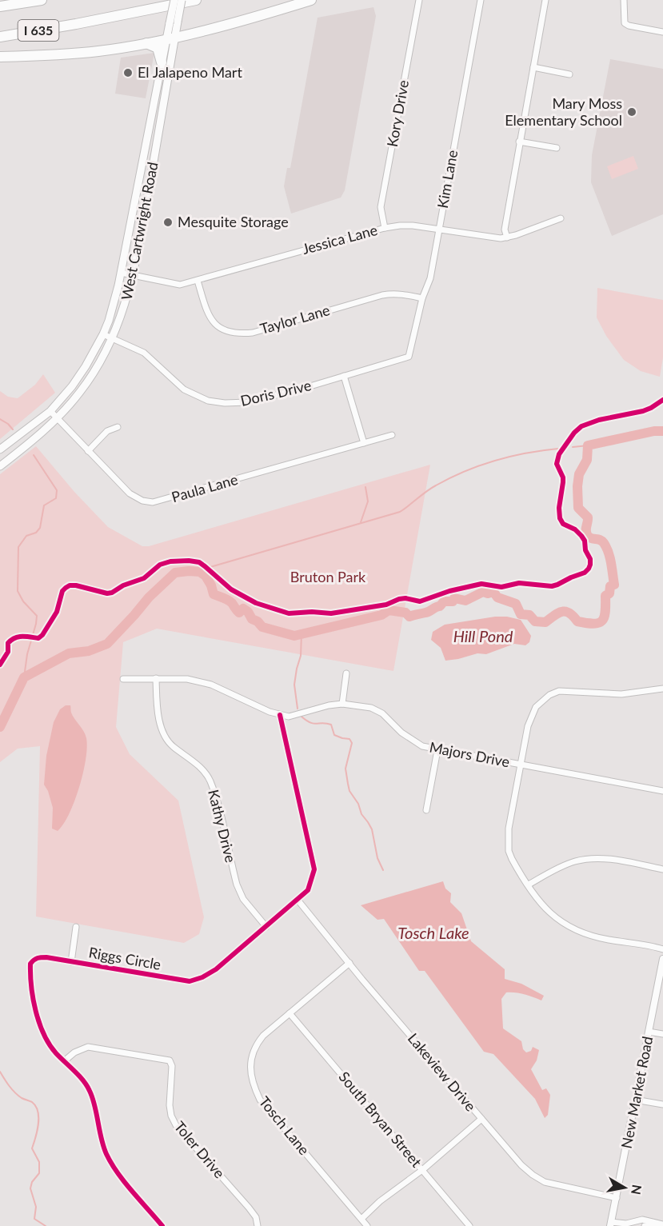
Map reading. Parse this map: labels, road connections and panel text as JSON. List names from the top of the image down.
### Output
{
  "streets": {
    "highway": ["I 635"],
    "main road": ["West Cartwright Road"],
    "street": [
      "Kory Drive",
      "Kim Lane",
      "Jessica Lane",
      "Taylor Lane",
      "Doris Drive",
      "Paula Lane",
      "Majors Drive",
      "Kathy Drive",
      "Riggs Circle",
      "Lakeview Drive",
      "New Market Road",
      "South Bryan Street",
      "Tosch Lane",
      "Toler Drive"
    ]
  },
  "crossings": [
    ["Kory Drive", "Jessica Lane"],
    ["Kim Lane", "Jessica Lane"],
    ["Kim Lane", "Taylor Lane"],
    ["Kim Lane", "Doris Drive"],
    ["West Cartwright Road", "Jessica Lane"],
    ["West Cartwright Road", "Doris Drive"],
    ["West Cartwright Road", "Paula Lane"],
    ["Jessica Lane", "Taylor Lane"],
    ["Majors Drive", "Kathy Drive"],
    ["Majors Drive", "Riggs Circle"],
    ["Kathy Drive", "Riggs Circle"],
    ["Riggs Circle", "Lakeview Drive"],
    ["Riggs Circle", "Toler Drive"],
    ["Lakeview Drive", "New Market Road"],
    ["Lakeview Drive", "Tosch Lane"],
    ["South Bryan Street", "Tosch Lane"]
  ],
  "water": ["Hill Pond", "Tosch Lake"],
  "parks": ["Bruton Park"],
  "places": ["El Jalapeno Mart", "Mary Moss Elementary School", "Mesquite Storage"],
  "north": "right"
}
